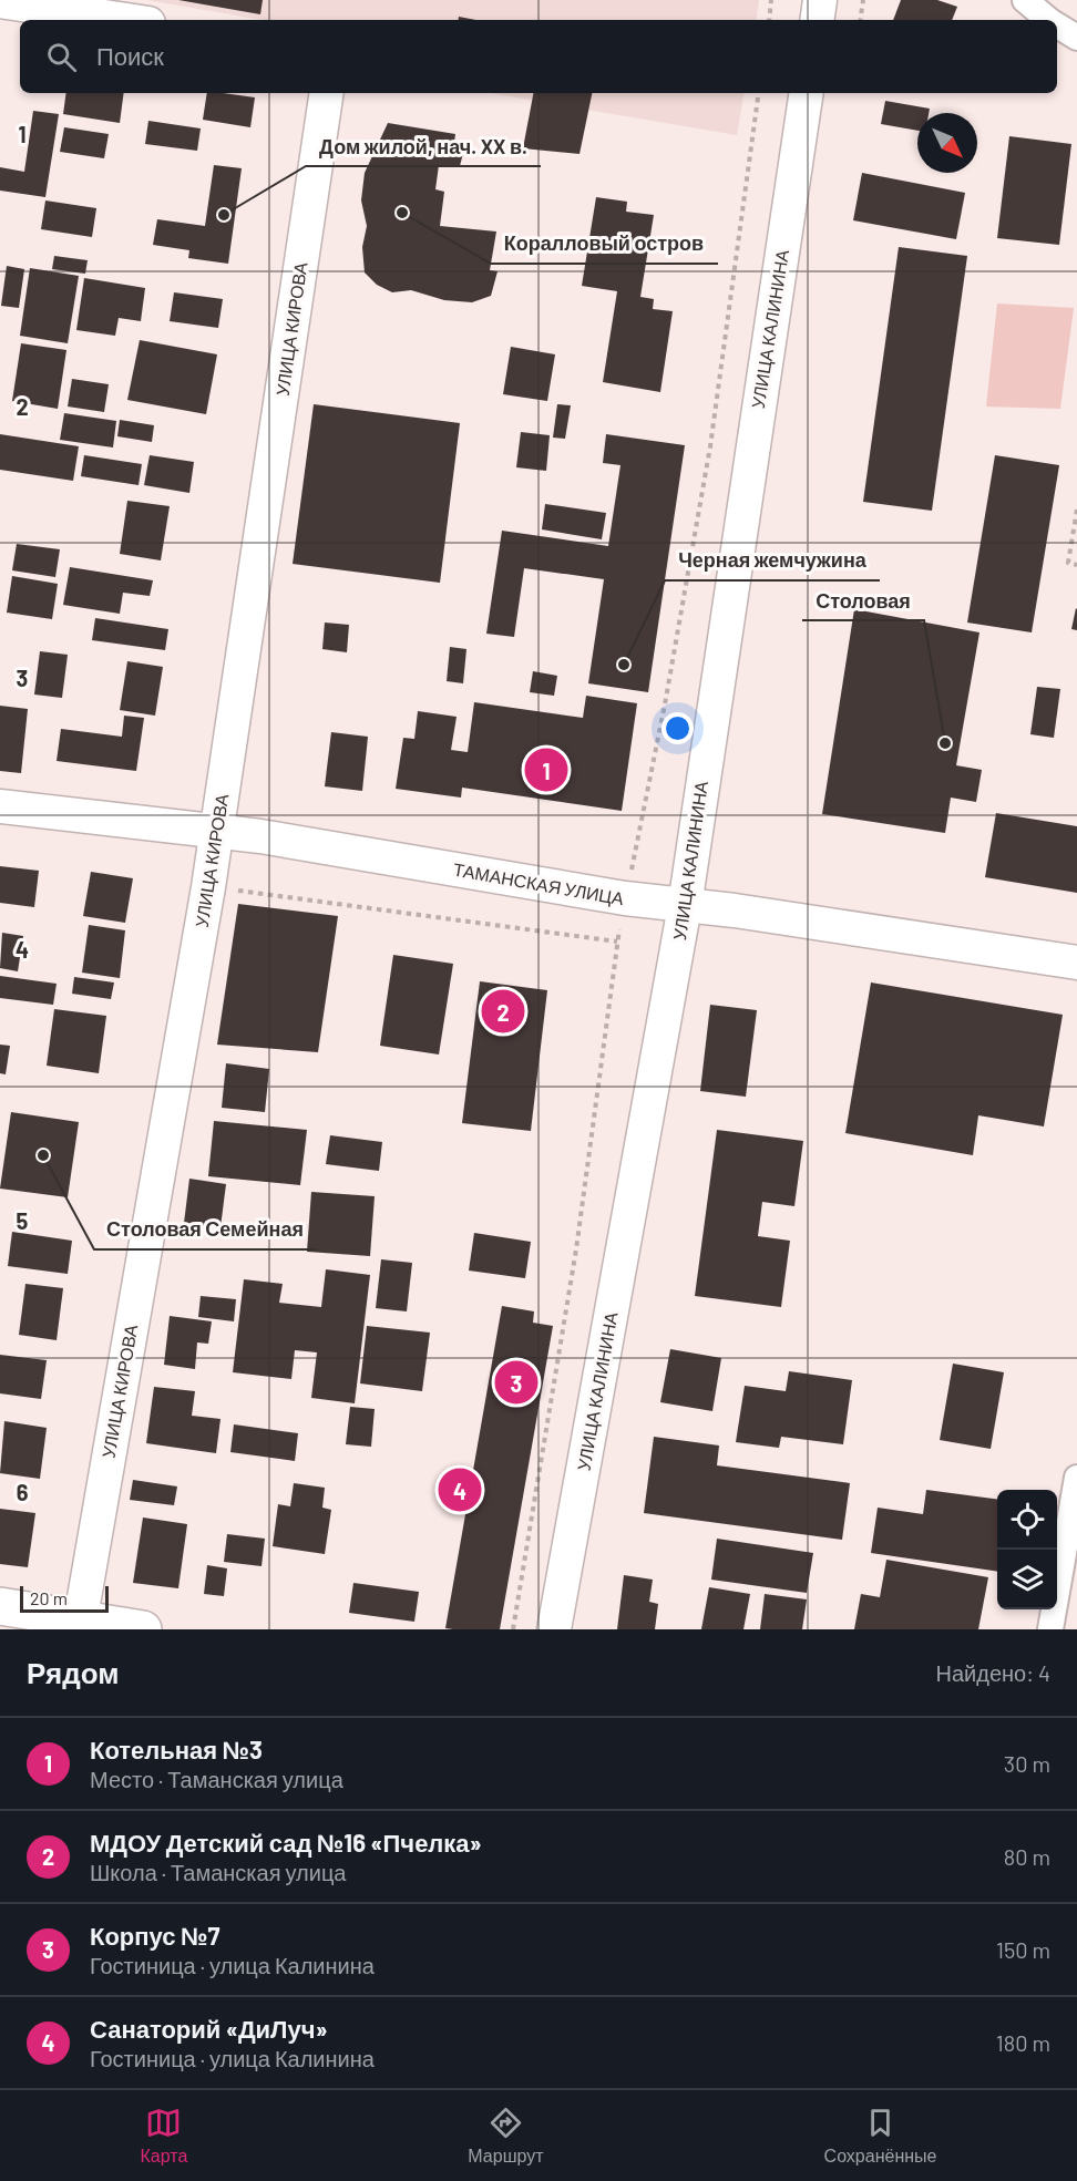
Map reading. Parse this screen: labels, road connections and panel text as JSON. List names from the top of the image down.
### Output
{
  "streets": {
    "street": ["УЛИЦА КИРОВА", "УЛИЦА КАЛИНИНА", "ТАМАНСКАЯ УЛИЦА"]
  },
  "crossings": [
    ["УЛИЦА КИРОВА", "ТАМАНСКАЯ УЛИЦА"],
    ["УЛИЦА КАЛИНИНА", "ТАМАНСКАЯ УЛИЦА"]
  ],
  "places": [
    "Коралловый остров",
    "Дом жилой, нач. XX в.",
    "Черная жемчужина",
    "Столовая",
    "Столовая Семейная"
  ],
  "scale_bar": "20 m",
  "north": "bottom right",
  "page": {
    "search": "Поиск",
    "pins": [
      "1",
      "2",
      "3",
      "4"
    ],
    "scale": "20 m",
    "heading": ["Рядом", "Найдено: 4"],
    "list": [
      {
        "mark": "1",
        "name": "Котельная №3",
        "note": "Место · Таманская улица",
        "value": "30 m"
      },
      {
        "mark": "2",
        "name": "МДОУ Детский сад №16 «Пчелка»",
        "note": "Школа · Таманская улица",
        "value": "80 m"
      },
      {
        "mark": "3",
        "name": "Корпус №7",
        "note": "Гостиница · улица Калинина",
        "value": "150 m"
      },
      {
        "mark": "4",
        "name": "Санаторий «ДиЛуч»",
        "note": "Гостиница · улица Калинина",
        "value": "180 m"
      }
    ],
    "nav": ["Карта", "Маршрут", "Сохранённые"]
  },
  "grid": {
    "rows": [
      "1",
      "2",
      "3",
      "4",
      "5",
      "6"
    ]
  }
}
